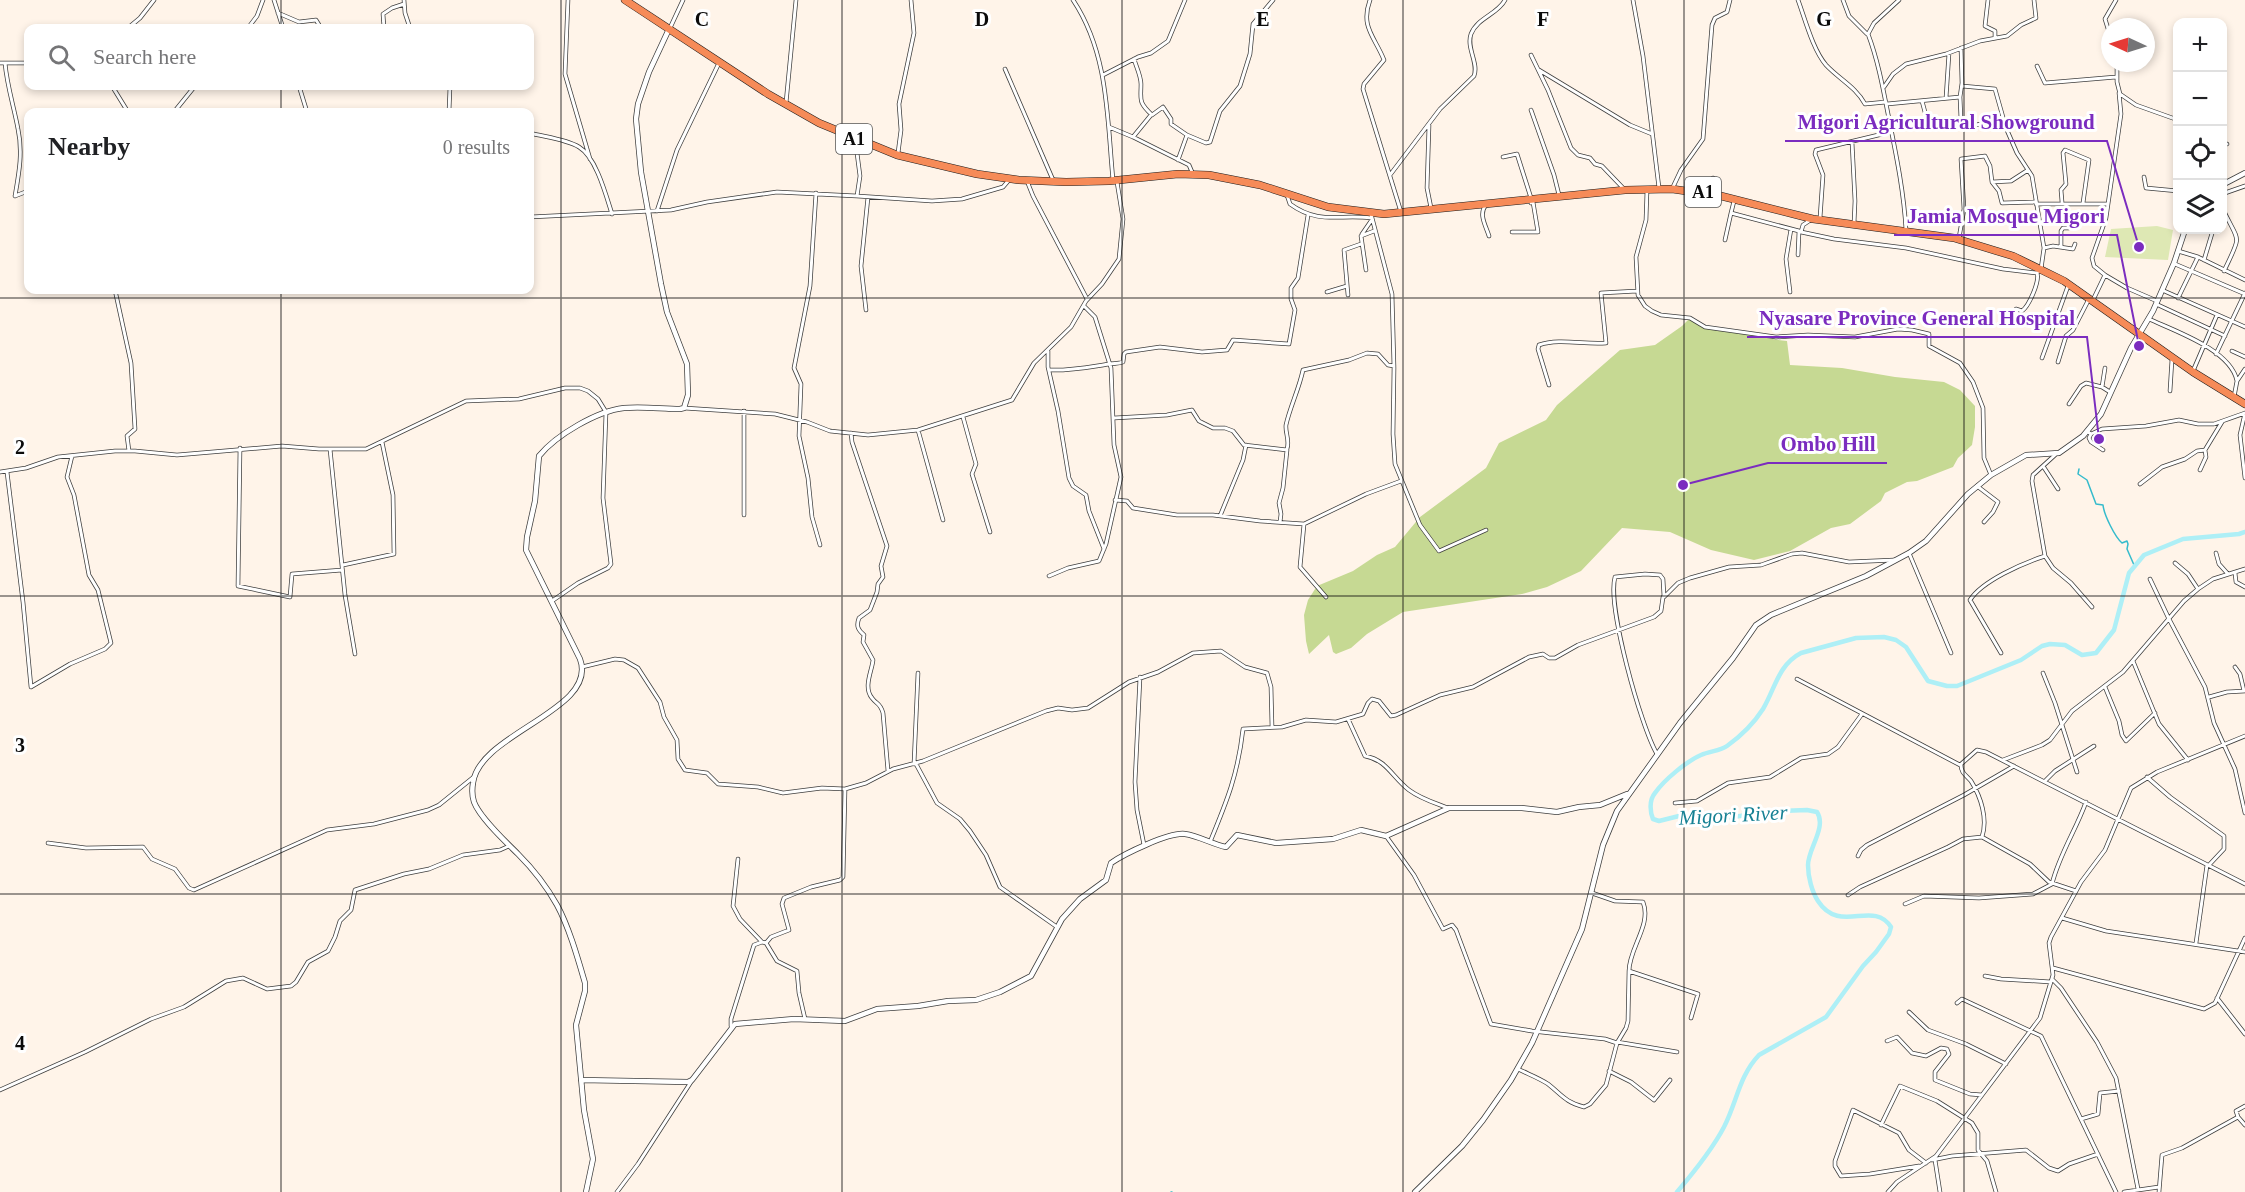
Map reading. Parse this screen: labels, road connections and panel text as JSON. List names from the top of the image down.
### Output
{
  "streets": {
    "highway": ["A1"]
  },
  "water": ["Migori River"],
  "places": [
    "Migori Agricultural Showground",
    "Jamia Mosque Migori",
    "Nyasare Province General Hospital",
    "Ombo Hill"
  ],
  "north": "left",
  "page": {
    "map_buttons": ["+", "−"],
    "search": "Search here",
    "heading": ["Nearby", "0 results"]
  },
  "grid": {
    "columns": [
      "C",
      "D",
      "E",
      "F",
      "G"
    ],
    "rows": ["2", "3", "4"]
  }
}
